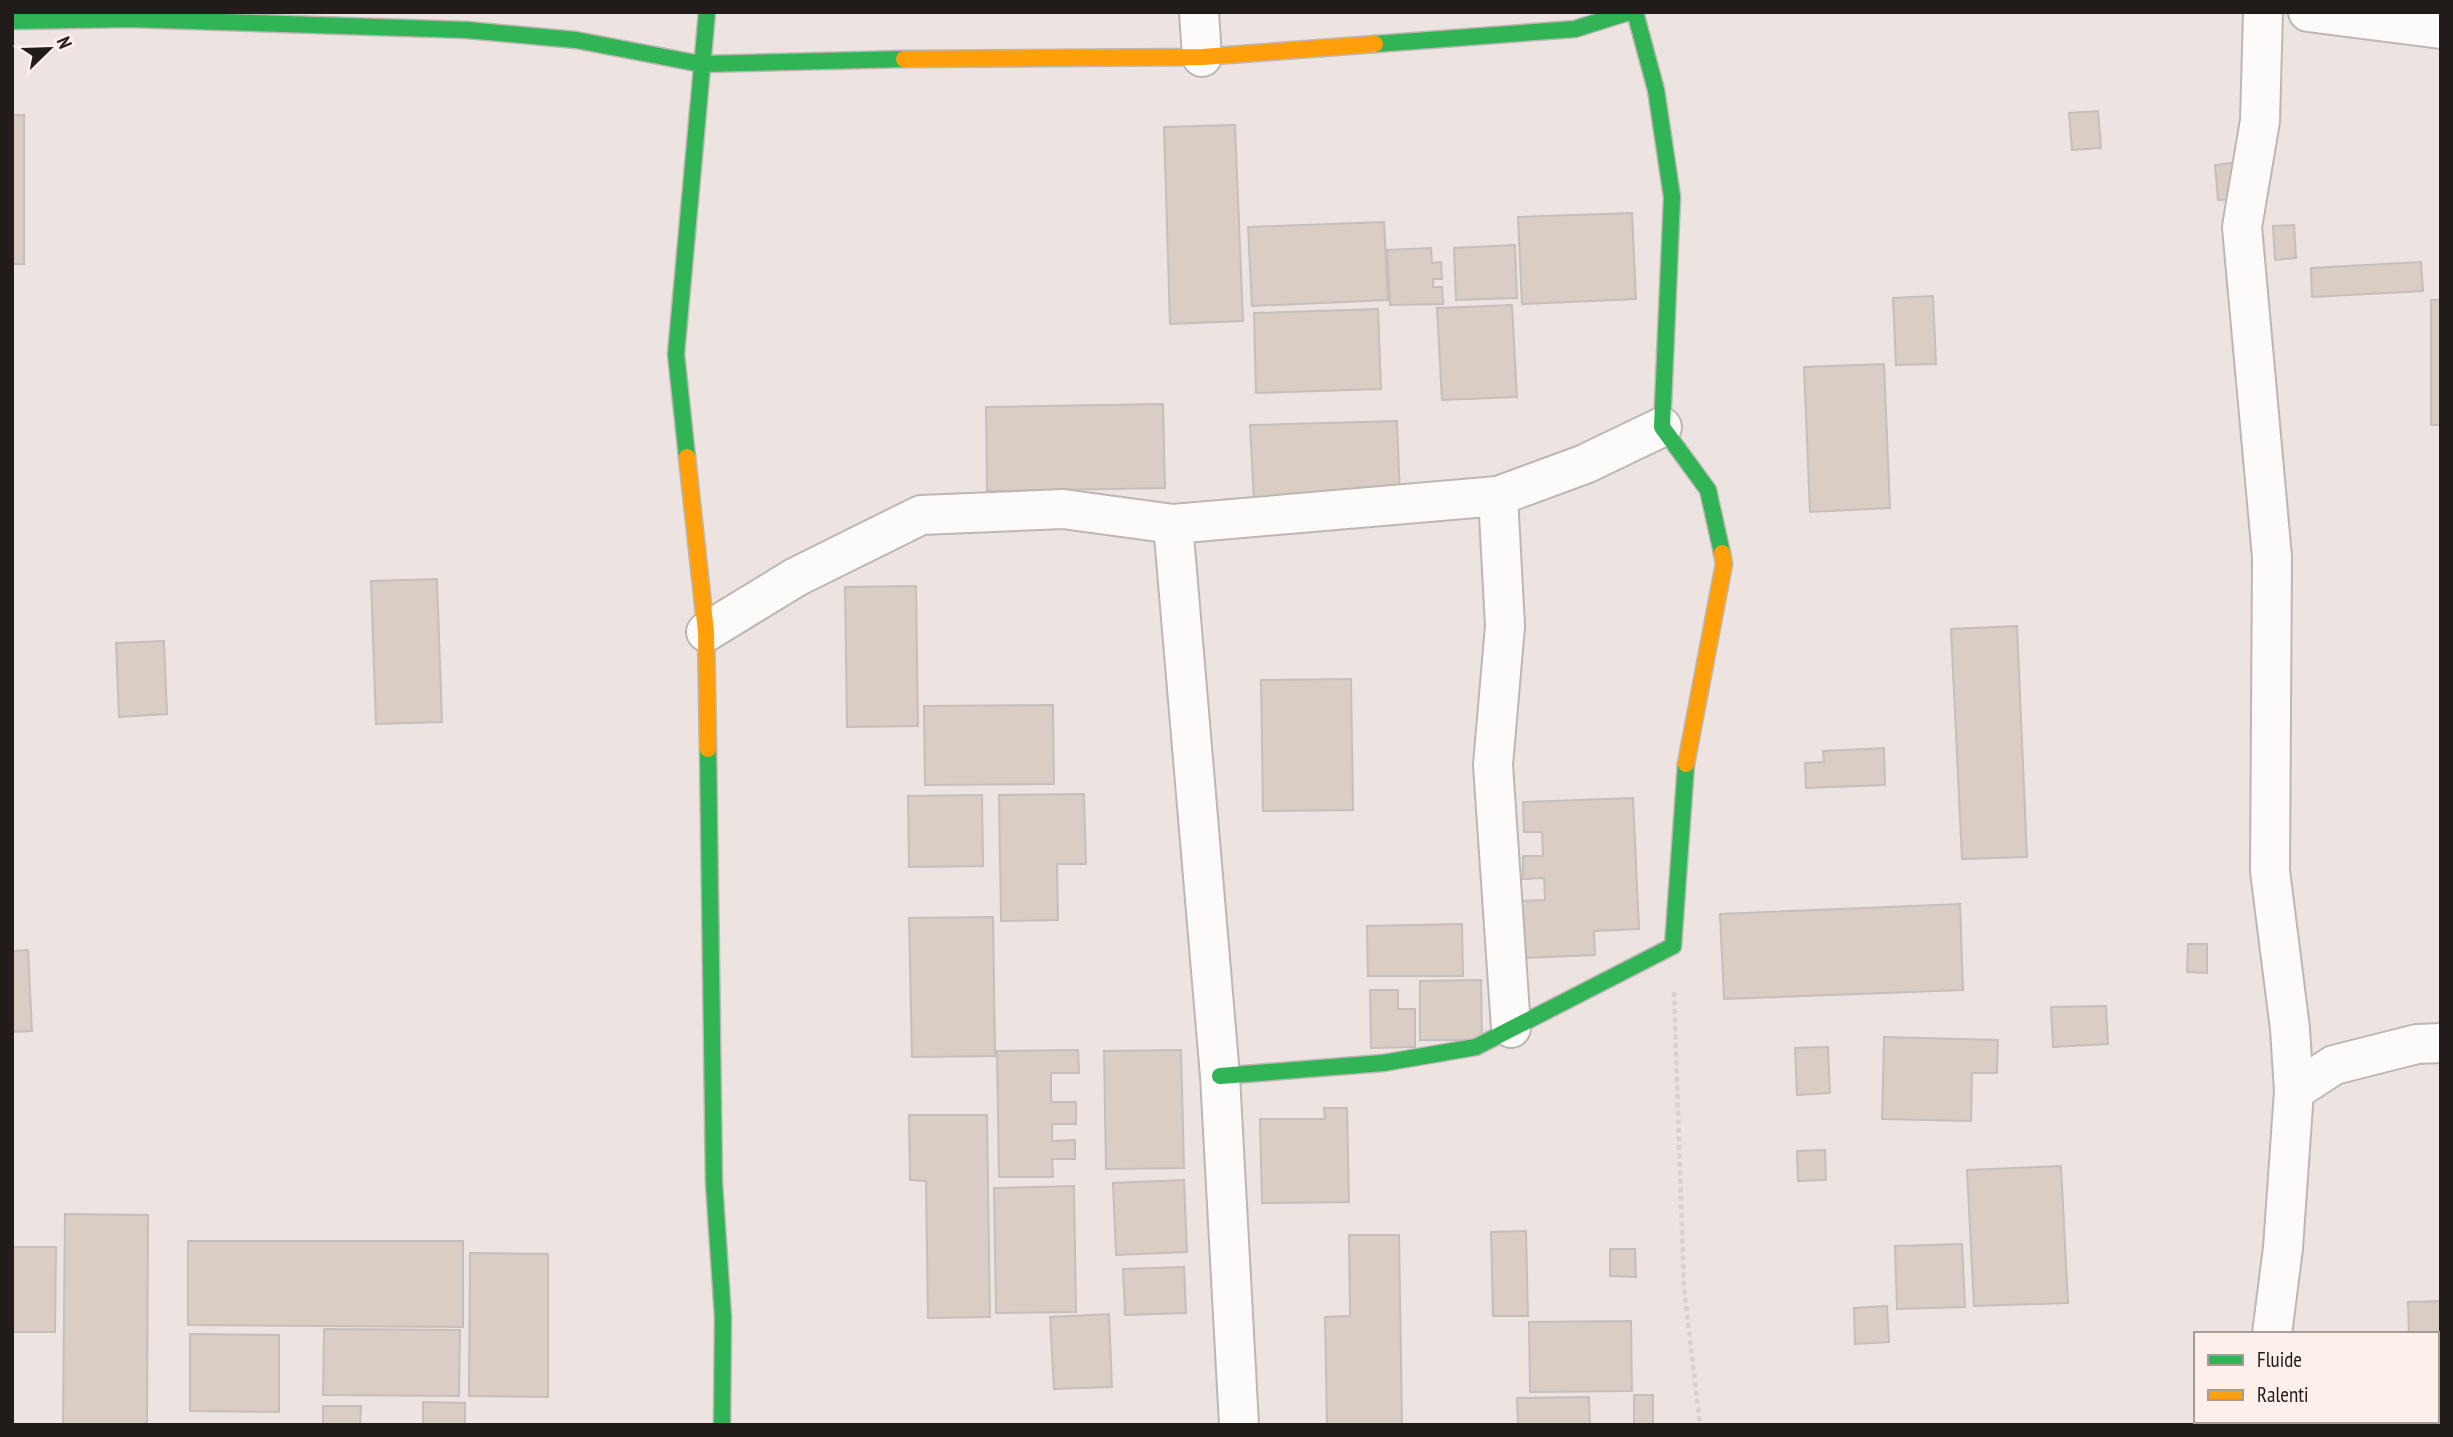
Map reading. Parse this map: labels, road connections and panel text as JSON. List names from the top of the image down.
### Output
{
  "legend": ["Fluide", "Ralenti"],
  "north": "top right"
}
